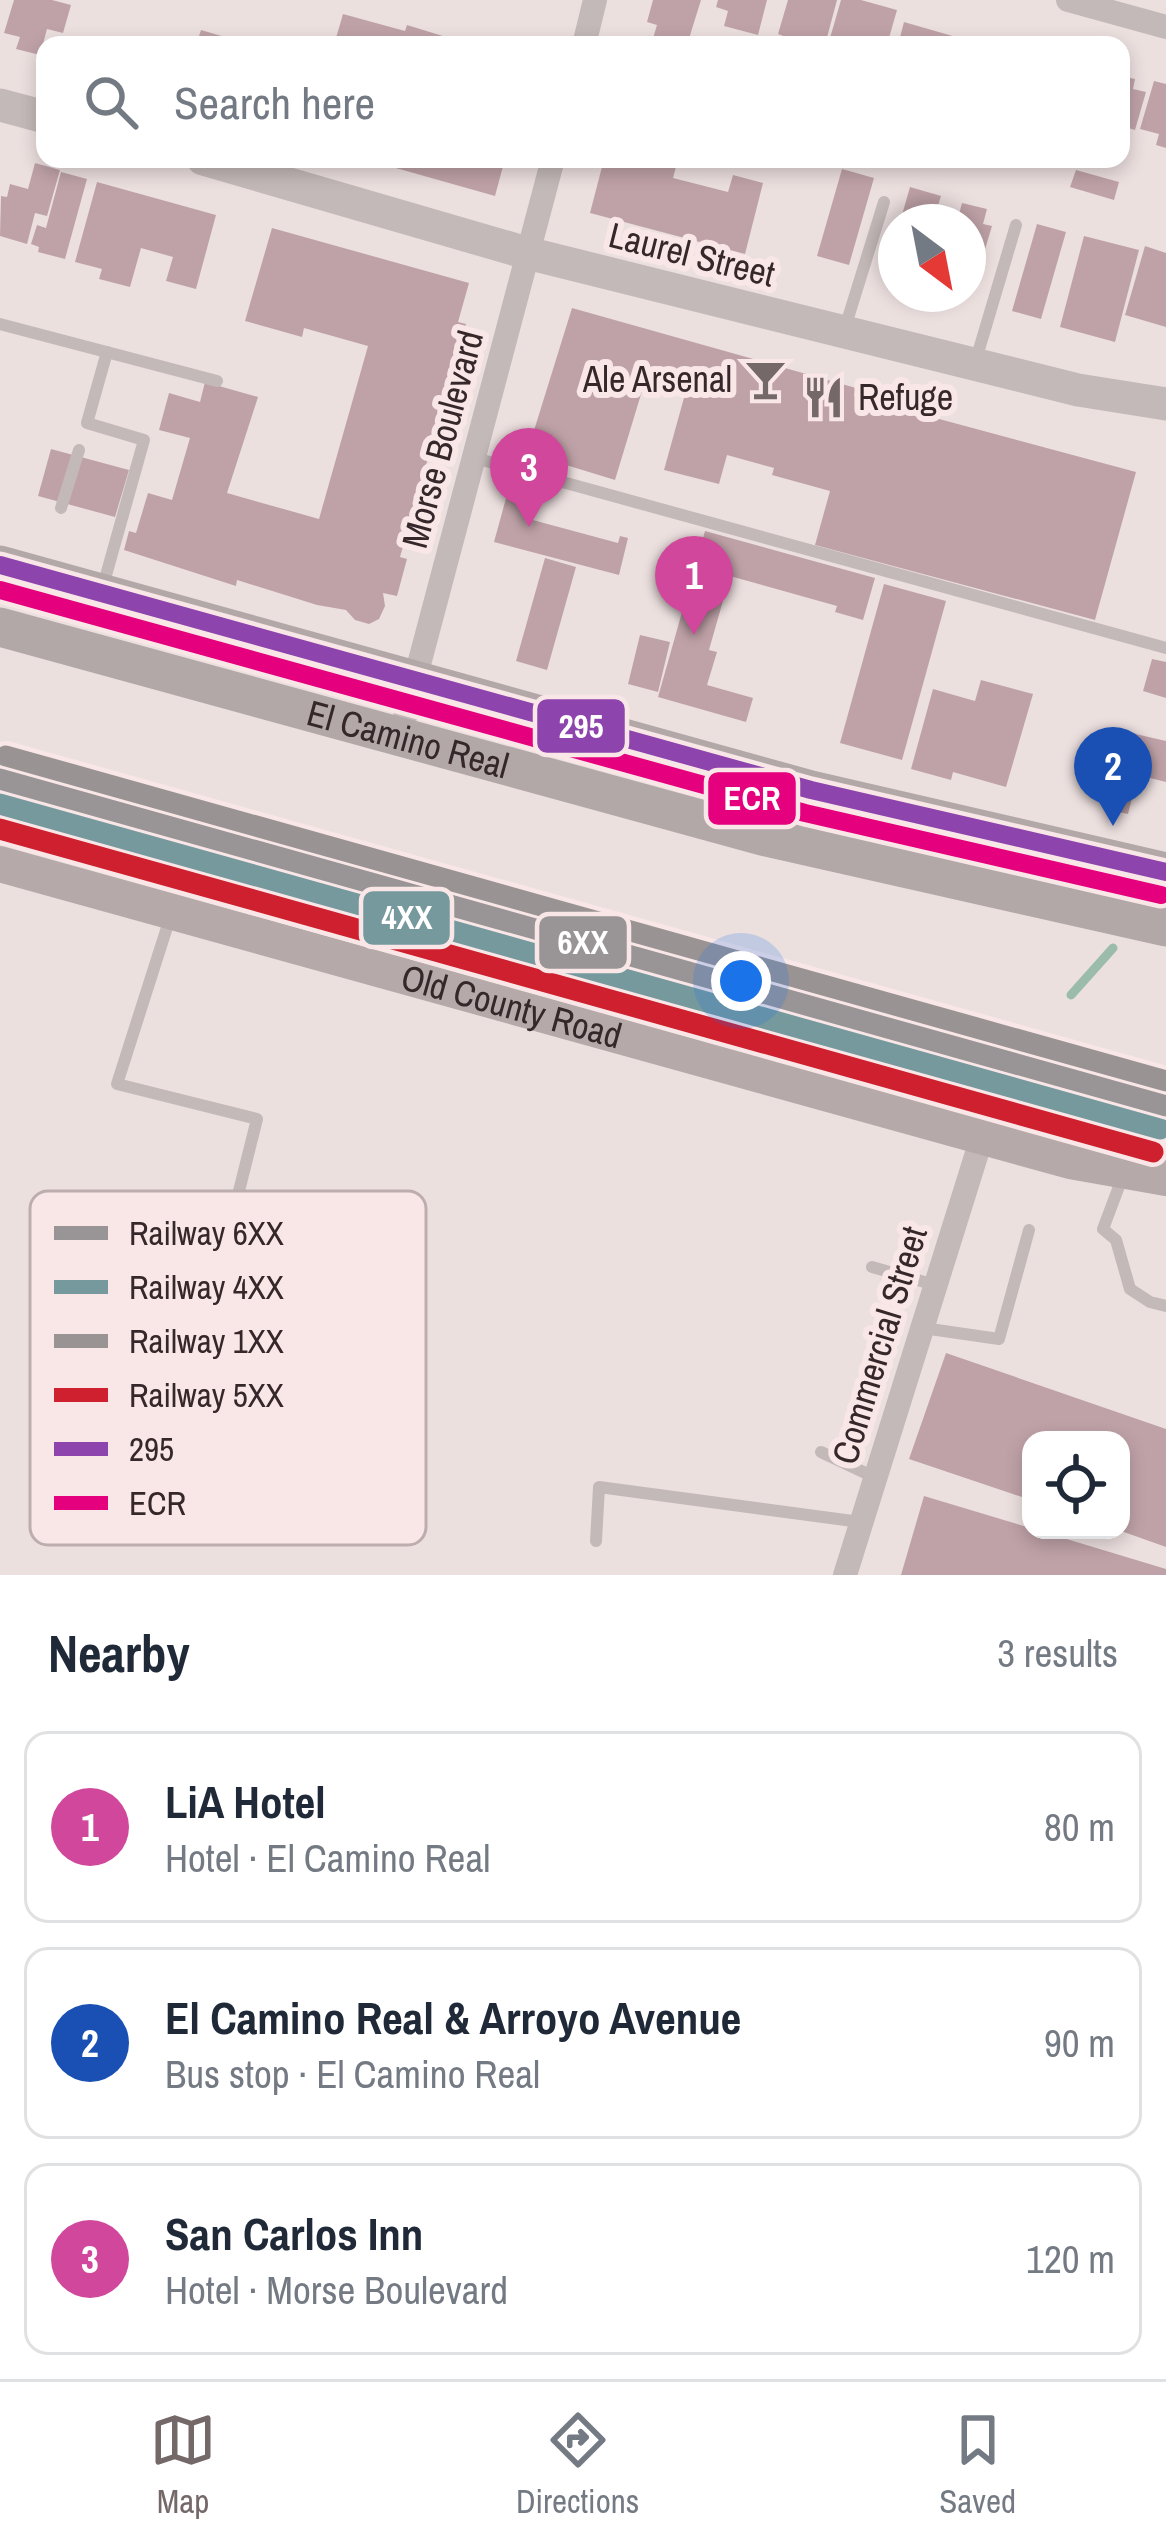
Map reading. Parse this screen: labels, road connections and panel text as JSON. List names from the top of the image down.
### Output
{
  "streets": {
    "main road": ["El Camino Real", "Old County Road"],
    "street": ["Laurel Street", "Morse Boulevard", "Commercial Street"]
  },
  "crossings": [
    ["Laurel Street", "Morse Boulevard"],
    ["Morse Boulevard", "El Camino Real"],
    ["Old County Road", "Commercial Street"]
  ],
  "places": {
    "bar": ["Ale Arsenal"],
    "restaurant": ["Refuge"]
  },
  "lines": [
    "transit line 295",
    "transit line ECR",
    "rail line 1XX",
    "rail line 6XX",
    "rail line 4XX",
    "rail line 5XX"
  ],
  "legend": [
    "Railway 6XX",
    "Railway 4XX",
    "Railway 1XX",
    "Railway 5XX",
    "295",
    "ECR"
  ],
  "north": "bottom right",
  "page": {
    "search": "Search here",
    "pins": ["3", "1", "2"],
    "heading": ["Nearby", "3 results"],
    "list": [
      {
        "mark": "1",
        "name": "LiA Hotel",
        "note": "Hotel · El Camino Real",
        "value": "80 m"
      },
      {
        "mark": "2",
        "name": "El Camino Real & Arroyo Avenue",
        "note": "Bus stop · El Camino Real",
        "value": "90 m"
      },
      {
        "mark": "3",
        "name": "San Carlos Inn",
        "note": "Hotel · Morse Boulevard",
        "value": "120 m"
      }
    ],
    "nav": ["Map", "Directions", "Saved"]
  }
}
